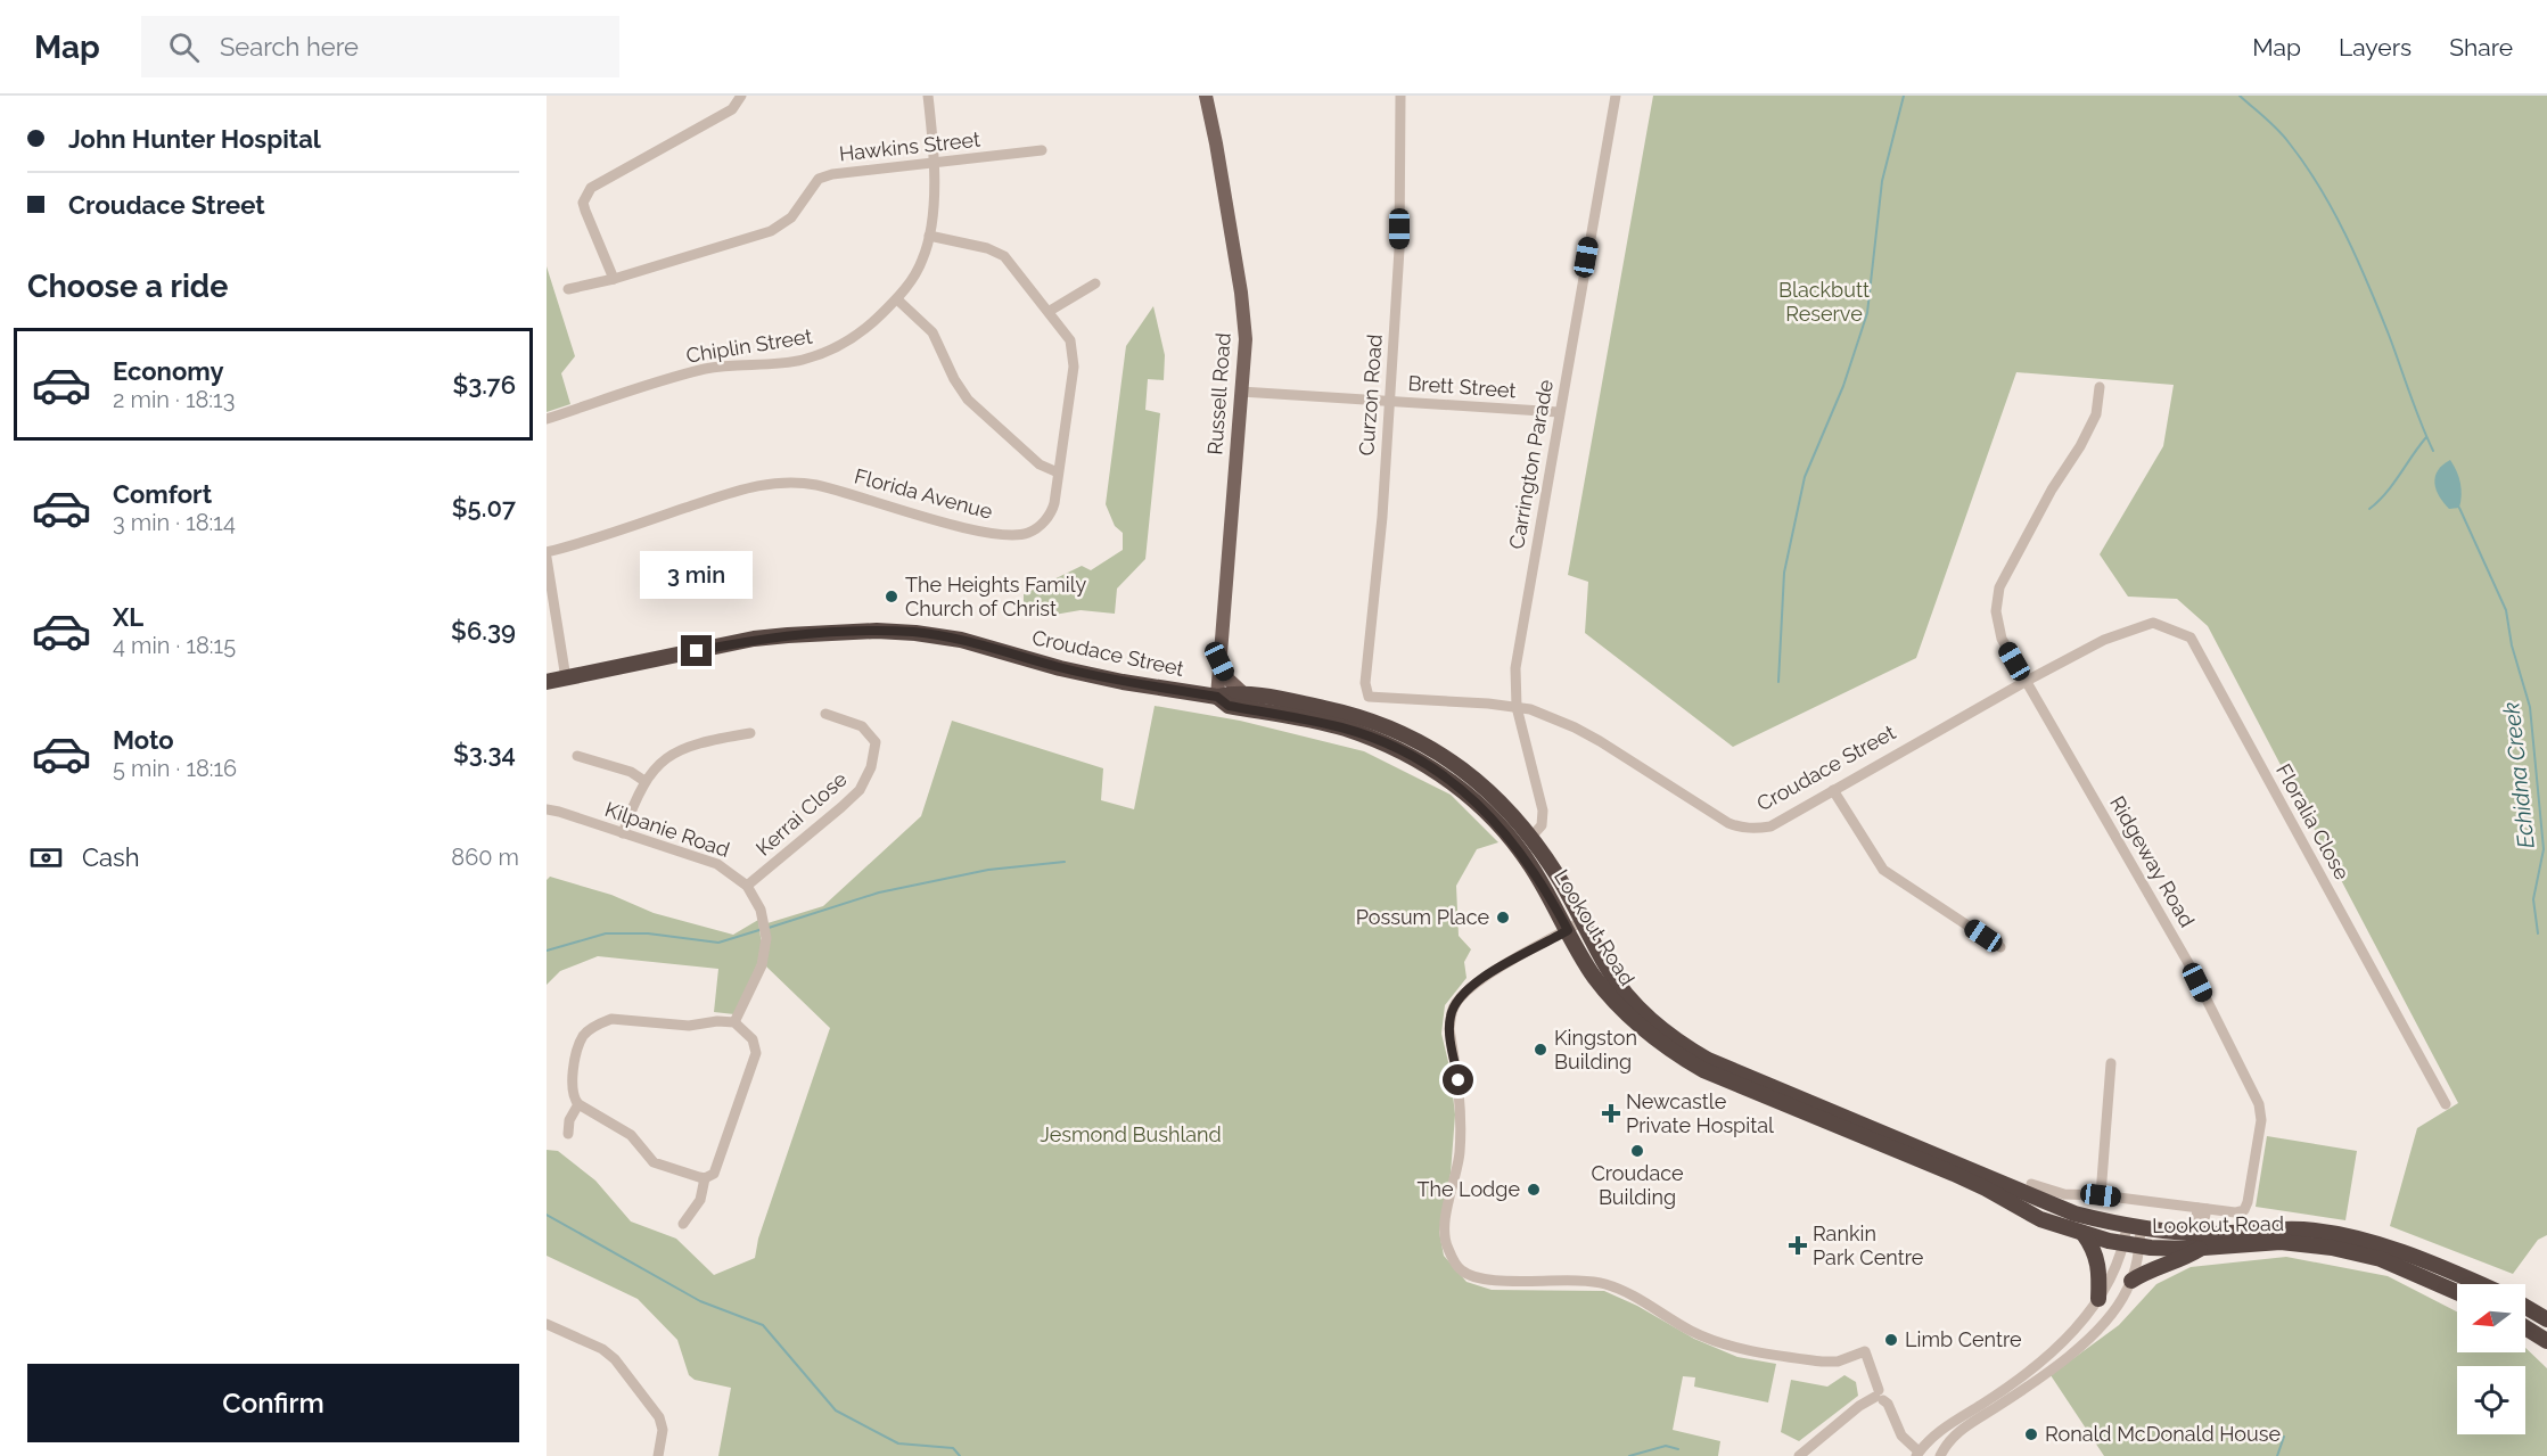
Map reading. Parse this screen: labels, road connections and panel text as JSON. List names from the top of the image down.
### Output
{
  "streets": {
    "highway": ["Croudace Street", "Lookout Road"],
    "main road": ["Russell Road"],
    "street": [
      "Hawkins Street",
      "Chiplin Street",
      "Brett Street",
      "Curzon Road",
      "Carrington Parade",
      "Florida Avenue",
      "Kerrai Close",
      "Floralia Close",
      "Kilpanie Road",
      "Ridgeway Road"
    ]
  },
  "crossings": [
    ["Hawkins Street", "Chiplin Street"],
    ["Chiplin Street", "Florida Avenue"],
    ["Brett Street", "Russell Road"],
    ["Brett Street", "Curzon Road"],
    ["Brett Street", "Carrington Parade"],
    ["Russell Road", "Croudace Street"],
    ["Russell Road", "Lookout Road"],
    ["Curzon Road", "Croudace Street"],
    ["Carrington Parade", "Croudace Street"],
    ["Carrington Parade", "Lookout Road"],
    ["Croudace Street", "Floralia Close"],
    ["Croudace Street", "Ridgeway Road"],
    ["Croudace Street", "Lookout Road"],
    ["Kerrai Close", "Kilpanie Road"],
    ["Ridgeway Road", "Lookout Road"]
  ],
  "water": ["Echidna Creek"],
  "parks": ["Blackbutt Reserve", "Jesmond Bushland"],
  "places": {
    "other": [
      "The Heights Family Church of Christ",
      "Possum Place",
      "Kingston Building",
      "Croudace Building",
      "The Lodge",
      "Limb Centre",
      "Ronald McDonald House"
    ],
    "health": ["Newcastle Private Hospital", "Rankin Park Centre"]
  },
  "north": "left",
  "page": {
    "header": "Map",
    "search": "Search here",
    "nav": ["Map", "Layers", "Share"],
    "banner": ["John Hunter Hospital", "Croudace Street"],
    "heading": "Choose a ride",
    "list": [
      {
        "name": "Economy",
        "note": "2 min · 18:13",
        "value": "$3.76"
      },
      {
        "name": "Comfort",
        "note": "3 min · 18:14",
        "value": "$5.07"
      },
      {
        "name": "XL",
        "note": "4 min · 18:15",
        "value": "$6.39"
      },
      {
        "name": "Moto",
        "note": "5 min · 18:16",
        "value": "$3.34"
      }
    ],
    "bubble": "3 min",
    "pay": ["Cash", "860 m"],
    "buttons": "Confirm"
  }
}
